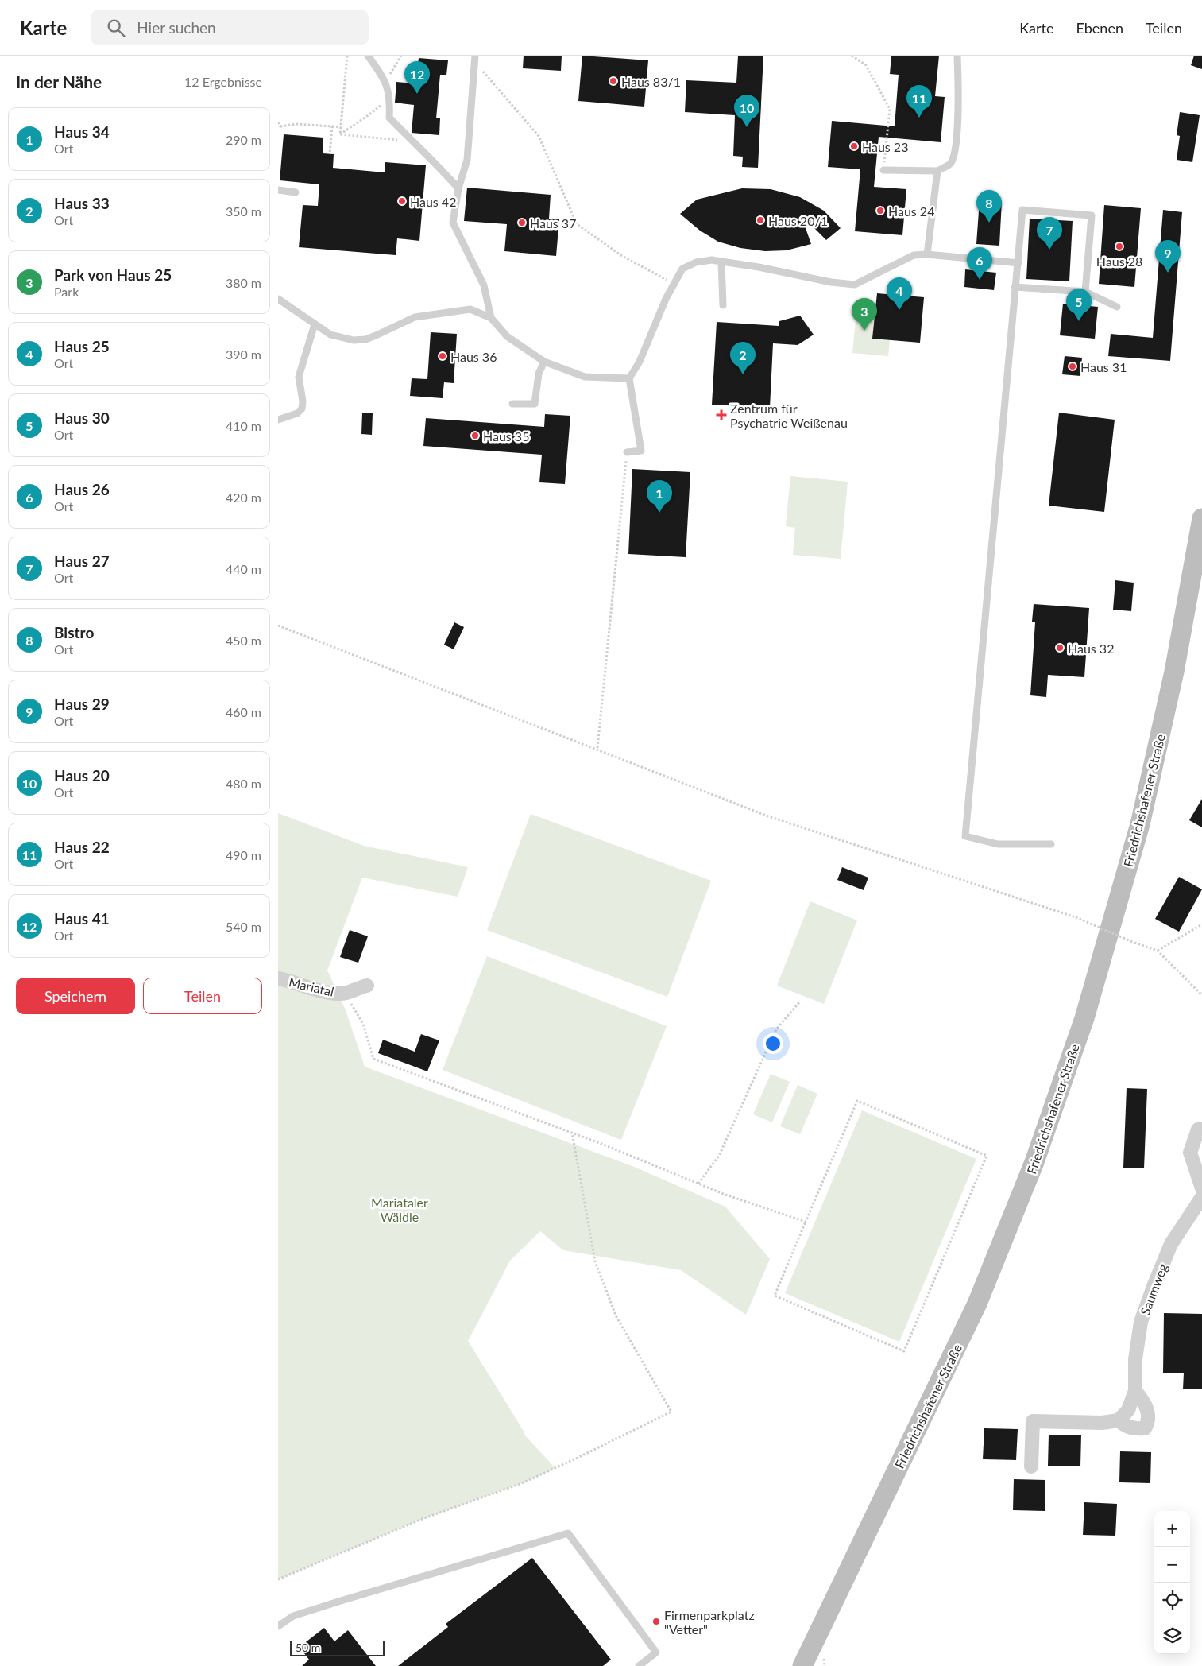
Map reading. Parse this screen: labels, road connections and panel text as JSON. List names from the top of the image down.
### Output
{
  "streets": {
    "main road": ["Friedrichshafener Straße"],
    "street": ["Mariatal", "Saumweg"]
  },
  "parks": ["Mariataler Wäldle"],
  "places": {
    "other": [
      "Haus 83/1",
      "Haus 23",
      "Haus 42",
      "Haus 24",
      "Haus 20/1",
      "Haus 37",
      "Haus 28",
      "Haus 36",
      "Haus 31",
      "Haus 35",
      "Haus 32",
      "Firmenparkplatz \"Vetter\""
    ],
    "health": ["Zentrum für Psychatrie Weißenau"]
  },
  "scale_bar": "50 m",
  "page": {
    "header": "Karte",
    "search": "Hier suchen",
    "nav": ["Karte", "Ebenen", "Teilen"],
    "heading": ["In der Nähe", "12 Ergebnisse"],
    "pins": [
      "12",
      "11",
      "10",
      "8",
      "7",
      "9",
      "6",
      "4",
      "5",
      "3",
      "2",
      "1"
    ],
    "list": [
      {
        "mark": "1",
        "name": "Haus 34",
        "note": "Ort",
        "value": "290 m"
      },
      {
        "mark": "2",
        "name": "Haus 33",
        "note": "Ort",
        "value": "350 m"
      },
      {
        "mark": "3",
        "name": "Park von Haus 25",
        "note": "Park",
        "value": "380 m"
      },
      {
        "mark": "4",
        "name": "Haus 25",
        "note": "Ort",
        "value": "390 m"
      },
      {
        "mark": "5",
        "name": "Haus 30",
        "note": "Ort",
        "value": "410 m"
      },
      {
        "mark": "6",
        "name": "Haus 26",
        "note": "Ort",
        "value": "420 m"
      },
      {
        "mark": "7",
        "name": "Haus 27",
        "note": "Ort",
        "value": "440 m"
      },
      {
        "mark": "8",
        "name": "Bistro",
        "note": "Ort",
        "value": "450 m"
      },
      {
        "mark": "9",
        "name": "Haus 29",
        "note": "Ort",
        "value": "460 m"
      },
      {
        "mark": "10",
        "name": "Haus 20",
        "note": "Ort",
        "value": "480 m"
      },
      {
        "mark": "11",
        "name": "Haus 22",
        "note": "Ort",
        "value": "490 m"
      },
      {
        "mark": "12",
        "name": "Haus 41",
        "note": "Ort",
        "value": "540 m"
      }
    ],
    "buttons": ["Speichern", "Teilen"],
    "map_buttons": ["+", "−"],
    "scale": "50 m"
  }
}
